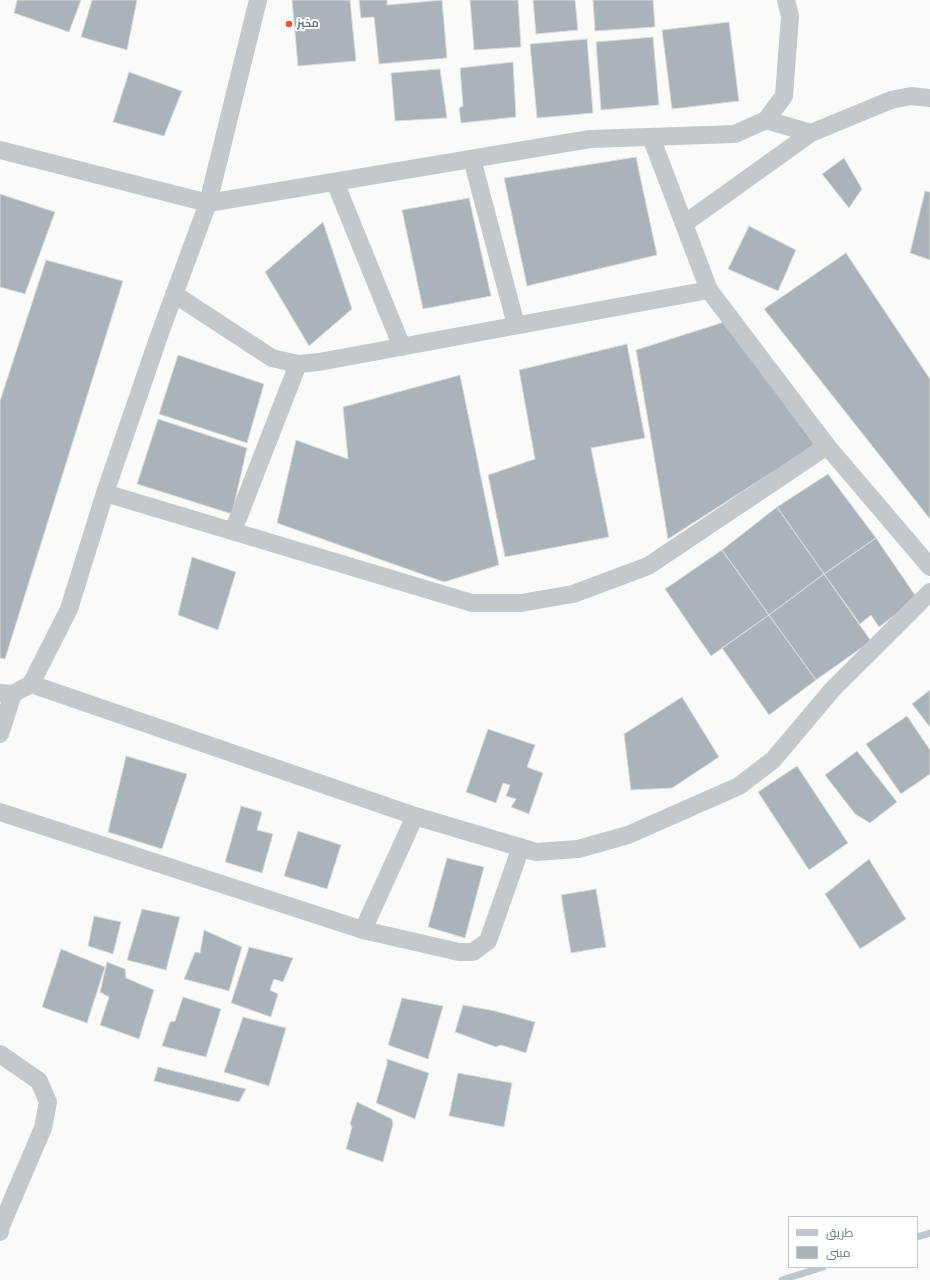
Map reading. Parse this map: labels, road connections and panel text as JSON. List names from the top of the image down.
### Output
{
  "places": ["مخبز"],
  "legend": ["طريق", "مبنى"]
}
